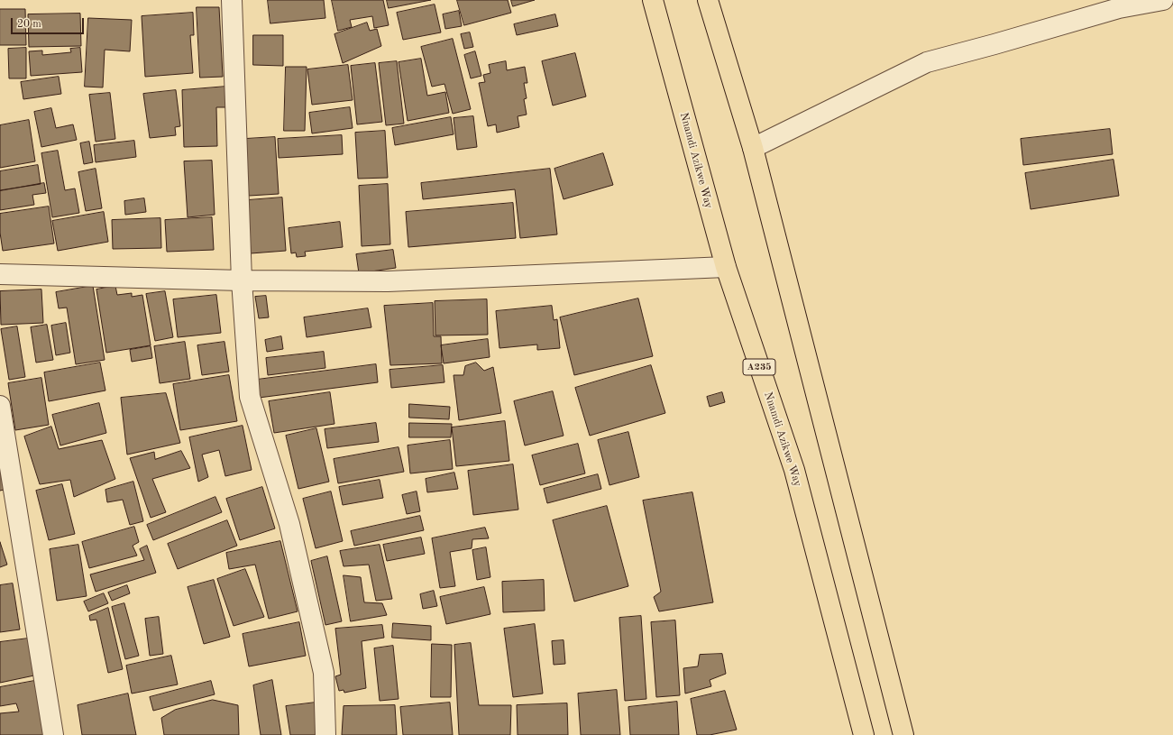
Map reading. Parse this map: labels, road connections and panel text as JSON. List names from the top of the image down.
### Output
{
  "streets": {
    "highway": ["Nnamdi Azikwe Way", "A235"]
  },
  "scale_bar": "20 m"
}
